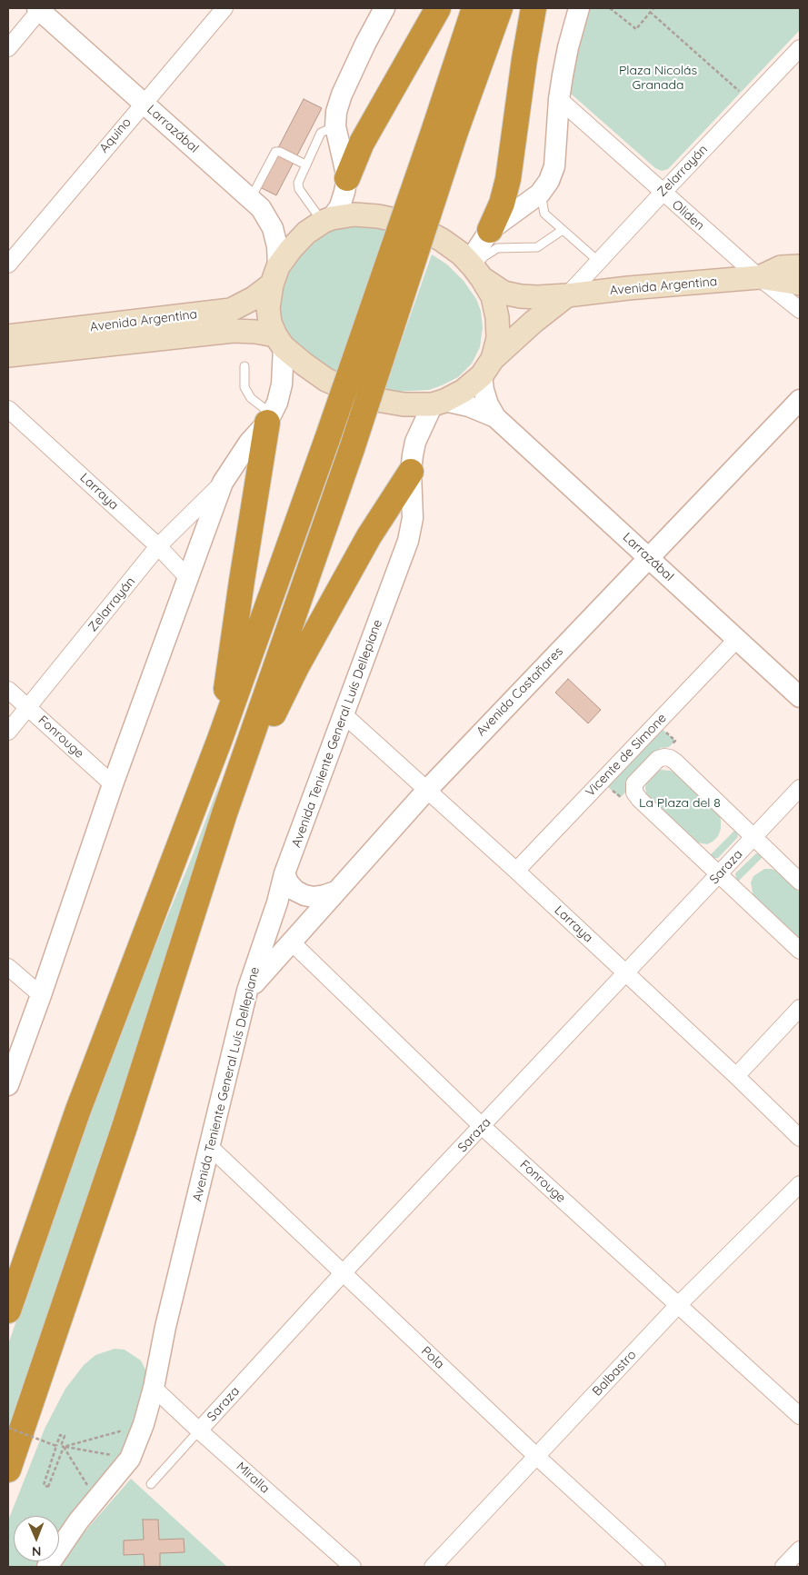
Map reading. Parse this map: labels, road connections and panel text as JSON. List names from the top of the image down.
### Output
{
  "streets": {
    "main road": ["Avenida Argentina"],
    "street": [
      "Larrazábal",
      "Aquino",
      "Zelarrayán",
      "Oliden",
      "Larraya",
      "Avenida Castañares",
      "Avenida Teniente General Luís Dellepiane",
      "Fonrouge",
      "Vicente de Simone",
      "Saraza",
      "Pola",
      "Balbastro",
      "Miralla"
    ]
  },
  "crossings": [
    ["Larrazábal", "Aquino"],
    ["Larrazábal", "Avenida Argentina"],
    ["Larrazábal", "Avenida Castañares"],
    ["Larrazábal", "Avenida Teniente General Luís Dellepiane"],
    ["Larrazábal", "Vicente de Simone"],
    ["Zelarrayán", "Oliden"],
    ["Zelarrayán", "Avenida Argentina"],
    ["Zelarrayán", "Larraya"],
    ["Zelarrayán", "Fonrouge"],
    ["Oliden", "Avenida Argentina"],
    ["Larraya", "Avenida Castañares"],
    ["Larraya", "Avenida Teniente General Luís Dellepiane"],
    ["Larraya", "Vicente de Simone"],
    ["Larraya", "Saraza"],
    ["Avenida Castañares", "Avenida Teniente General Luís Dellepiane"],
    ["Avenida Castañares", "Fonrouge"],
    ["Avenida Teniente General Luís Dellepiane", "Pola"],
    ["Avenida Teniente General Luís Dellepiane", "Miralla"],
    ["Fonrouge", "Saraza"],
    ["Fonrouge", "Balbastro"],
    ["Vicente de Simone", "Saraza"],
    ["Saraza", "Pola"],
    ["Saraza", "Miralla"],
    ["Pola", "Balbastro"]
  ],
  "parks": ["Plaza Nicolás Granada", "La Plaza del 8"],
  "north": "bottom"
}
